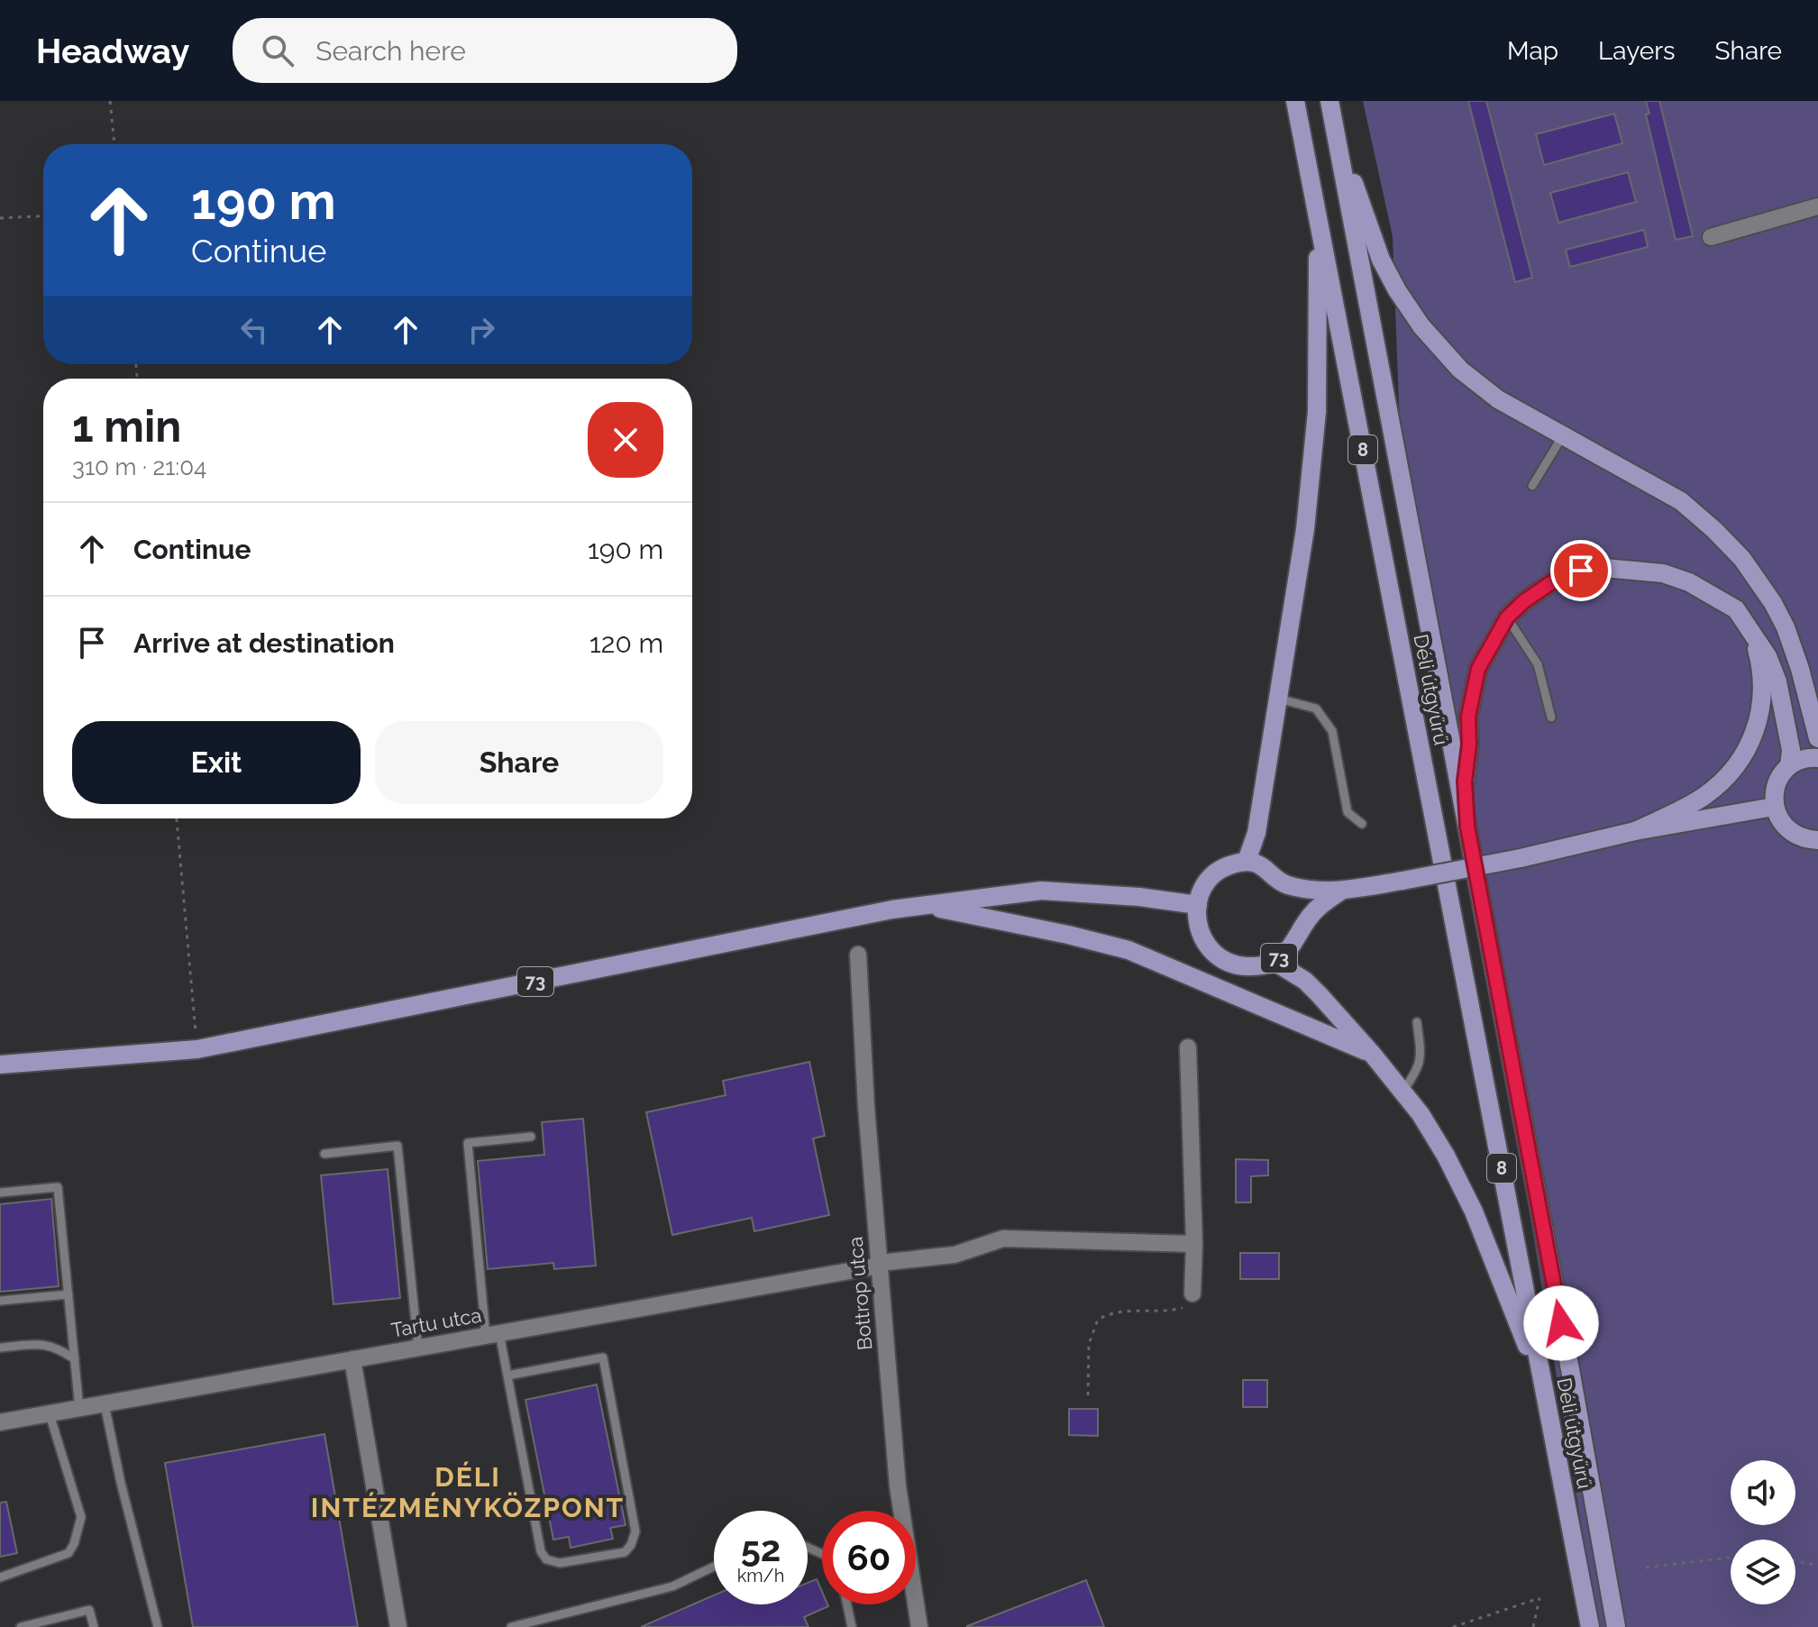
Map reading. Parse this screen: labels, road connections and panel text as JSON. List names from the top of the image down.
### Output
{
  "streets": {
    "main road": ["8", "Déli útgyűrű", "73"],
    "street": ["Bottrop utca", "Tartu utca"]
  },
  "crossings": [
    ["Bottrop utca", "Tartu utca"]
  ],
  "districts": ["DÉLI INTÉZMÉNYKÖZPONT"],
  "page": {
    "header": "Headway",
    "search": "Search here",
    "nav": ["Map", "Layers", "Share"],
    "turn": ["190 m", "Continue"],
    "heading": ["1 min", "310 m · 21:04"],
    "list": [
      {
        "name": "Continue",
        "value": "190 m"
      },
      {
        "name": "Arrive at destination",
        "value": "120 m"
      }
    ],
    "buttons": ["Exit", "Share"],
    "speed": "52 km/h",
    "limit": "60"
  }
}
